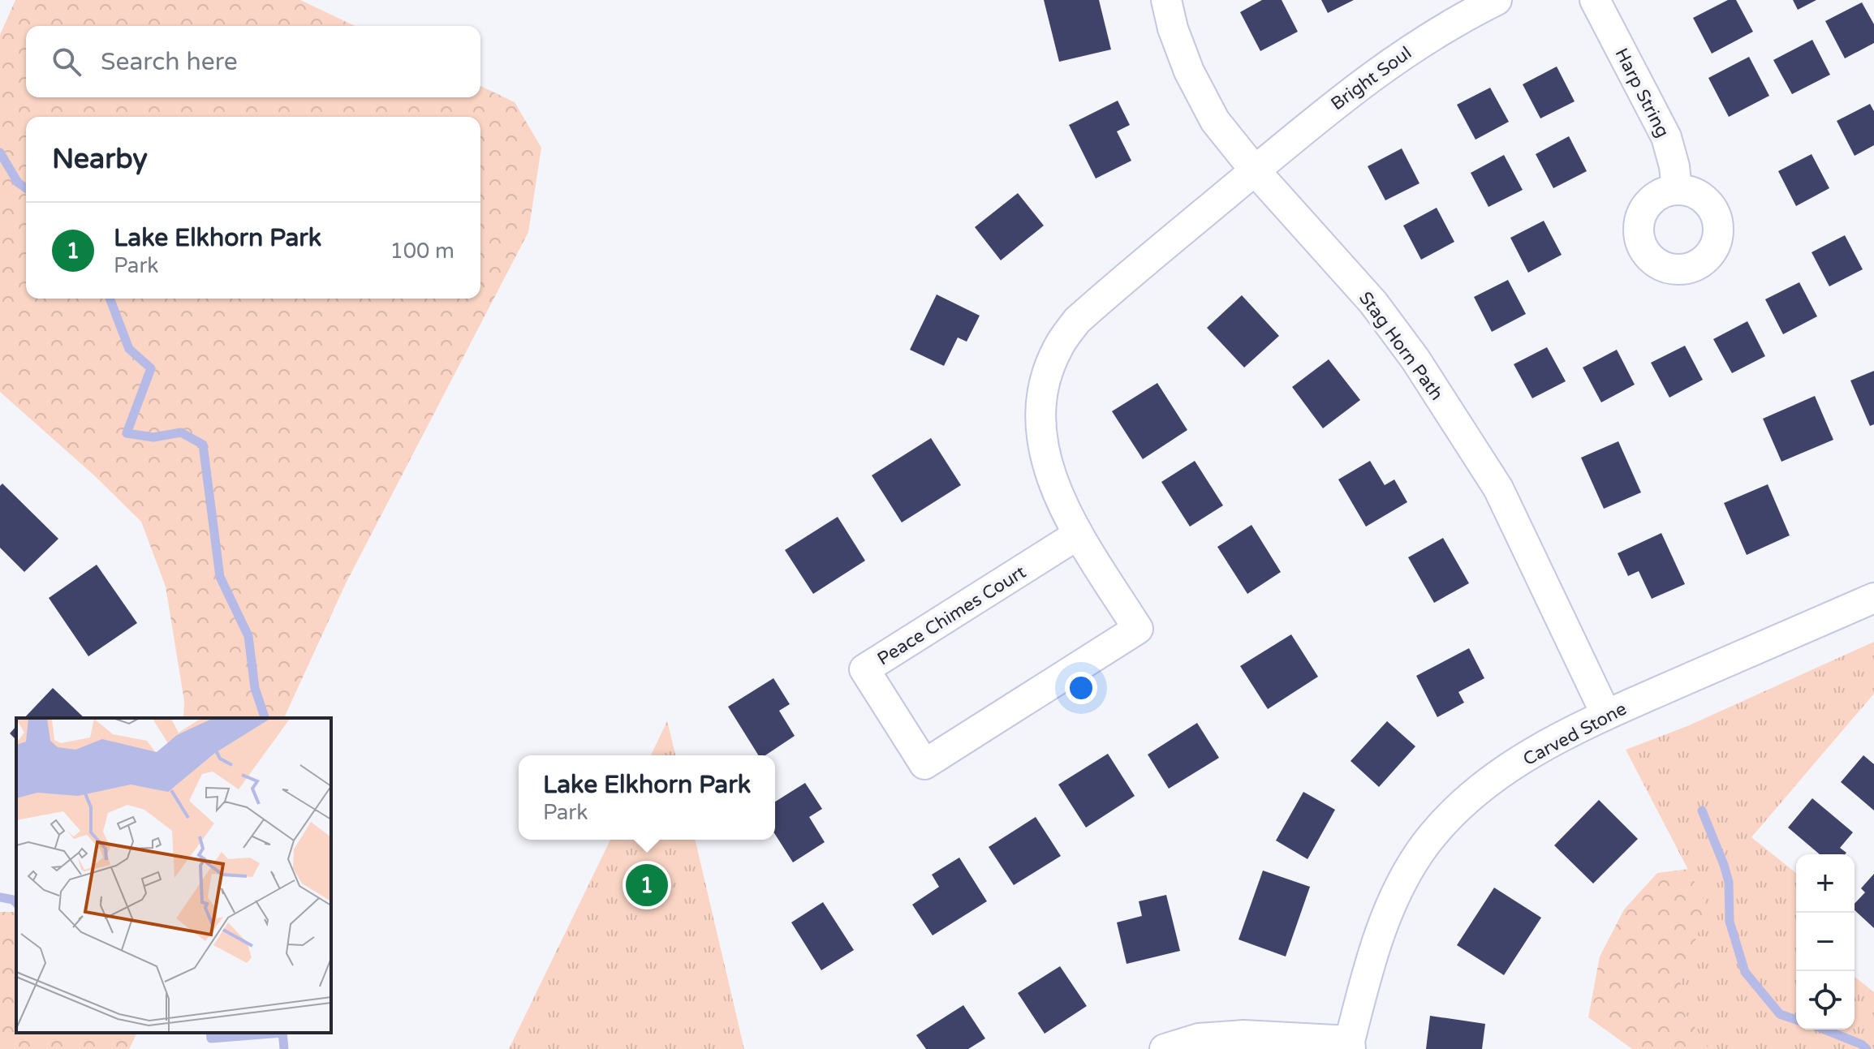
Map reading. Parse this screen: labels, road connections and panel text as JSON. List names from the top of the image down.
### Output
{
  "streets": {
    "street": [
      "Bright Soul",
      "Harp String",
      "Stag Horn Path",
      "Peace Chimes Court",
      "Carved Stone"
    ]
  },
  "crossings": [
    ["Bright Soul", "Stag Horn Path"],
    ["Bright Soul", "Peace Chimes Court"],
    ["Stag Horn Path", "Peace Chimes Court"],
    ["Stag Horn Path", "Carved Stone"]
  ],
  "page": {
    "search": "Search here",
    "heading": "Nearby",
    "list": [
      {
        "mark": "1",
        "name": "Lake Elkhorn Park",
        "note": "Park",
        "value": "100 m"
      }
    ],
    "popup": ["Lake Elkhorn Park", "Park"],
    "map_buttons": ["+", "−"],
    "pins": "1"
  }
}
